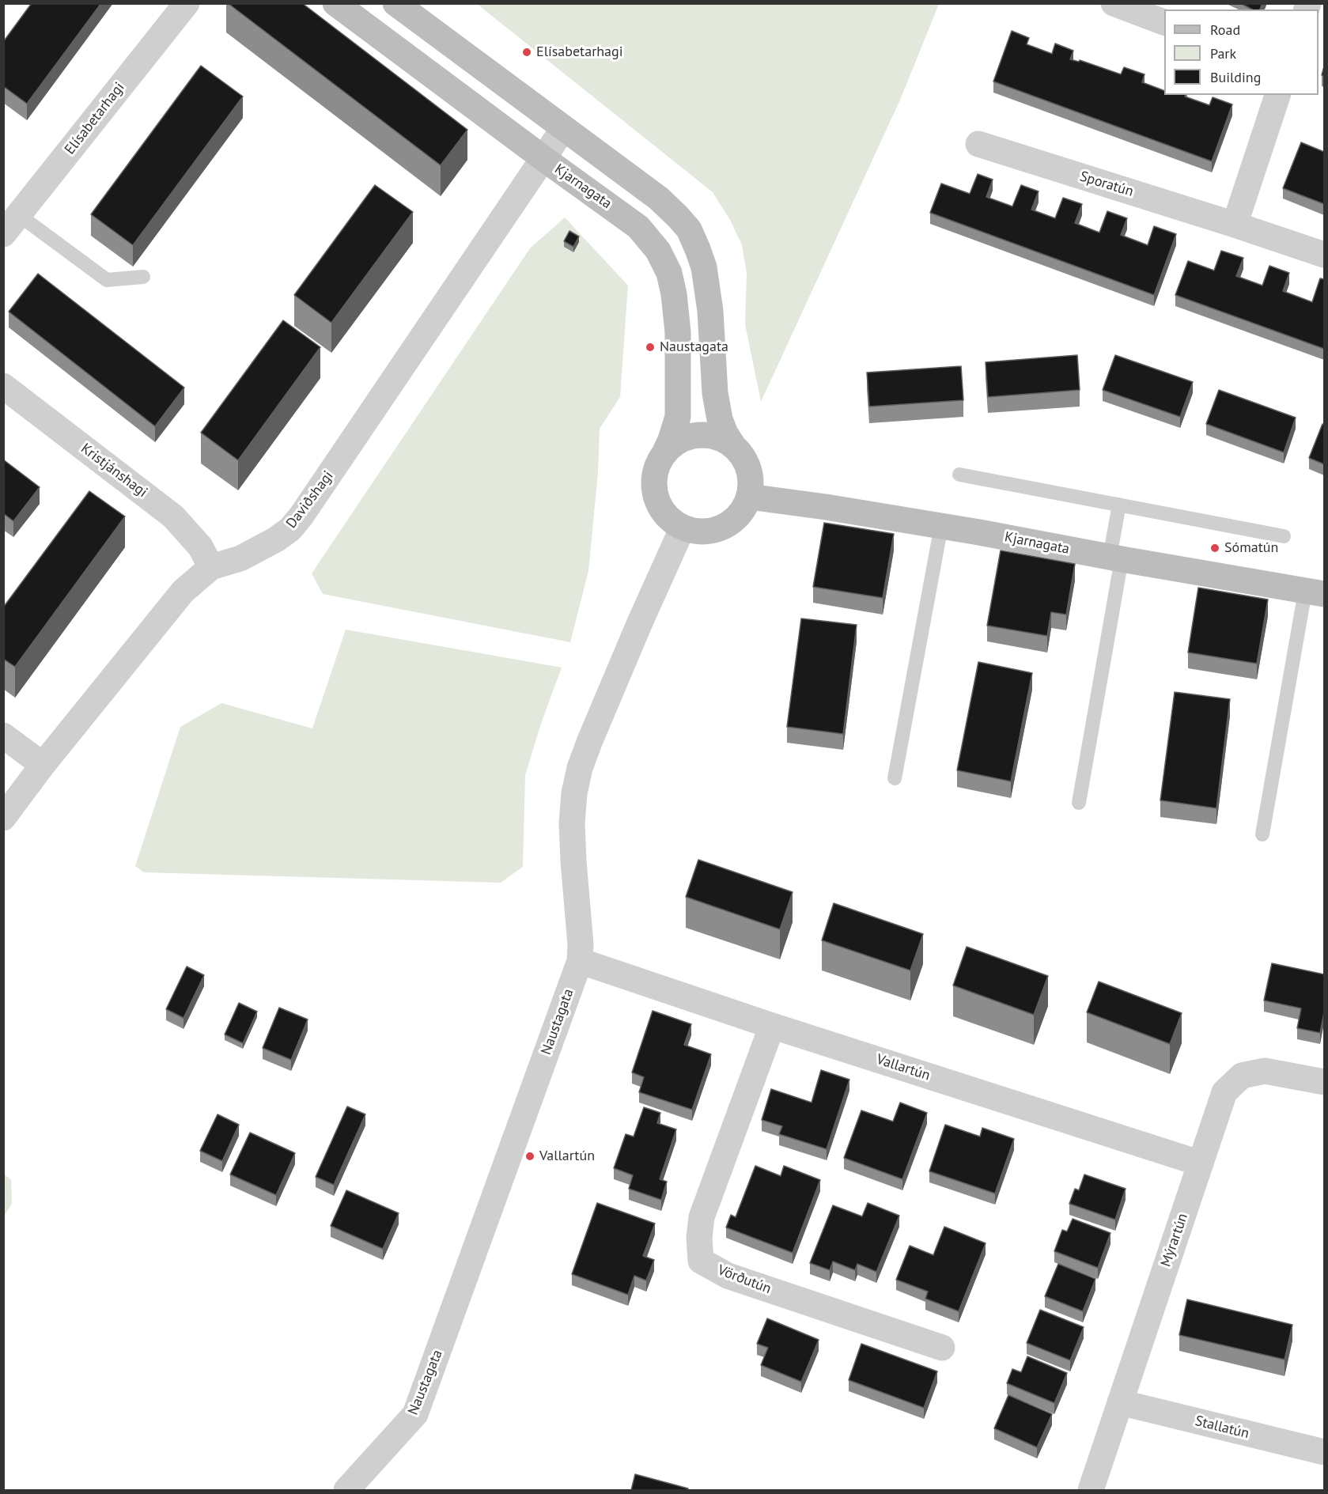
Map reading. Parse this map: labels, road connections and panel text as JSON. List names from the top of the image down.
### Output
{
  "streets": {
    "street": [
      "Elísabetarhagi",
      "Sporatún",
      "Kjarnagata",
      "Kristjánshagi",
      "Daviðshagi",
      "Naustagata",
      "Vallartún",
      "Mýrartún",
      "Vörðutún",
      "Stallatún"
    ]
  },
  "crossings": [
    ["Kjarnagata", "Daviðshagi"],
    ["Kjarnagata", "Naustagata"],
    ["Kristjánshagi", "Daviðshagi"],
    ["Naustagata", "Vallartún"],
    ["Vallartún", "Mýrartún"],
    ["Vallartún", "Vörðutún"],
    ["Mýrartún", "Stallatún"]
  ],
  "places": [
    "Elísabetarhagi",
    "Naustagata",
    "Sómatún",
    "Vallartún"
  ],
  "legend": ["Road", "Park", "Building"]
}
